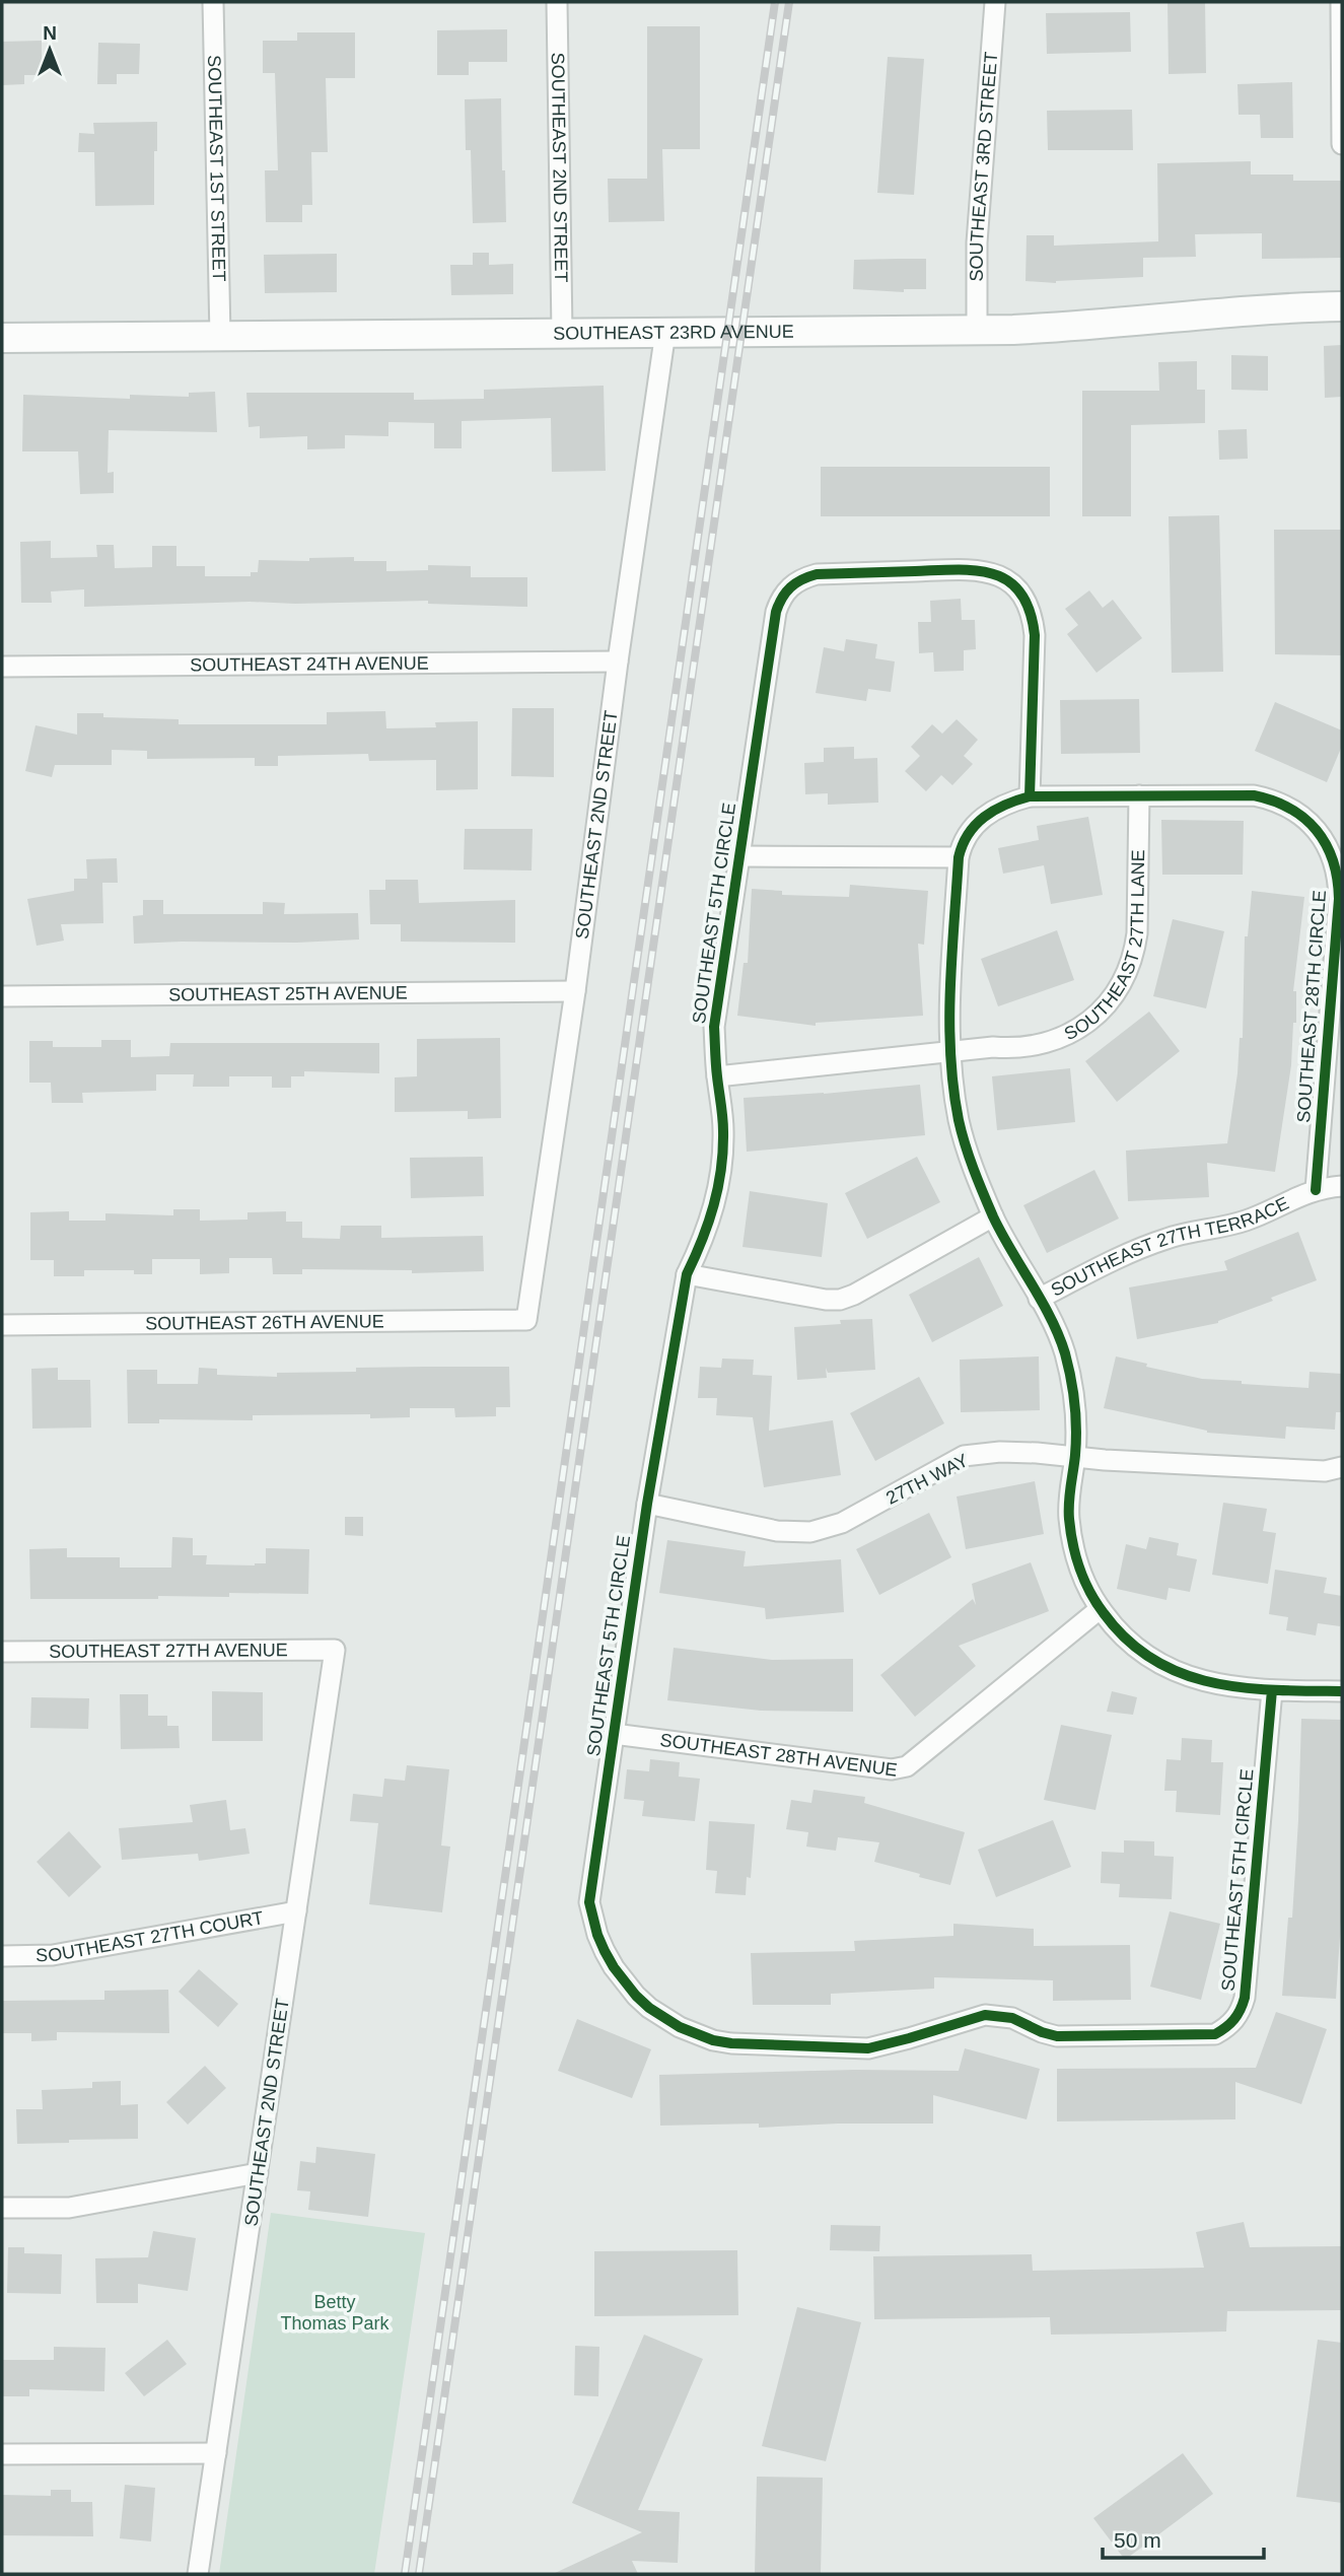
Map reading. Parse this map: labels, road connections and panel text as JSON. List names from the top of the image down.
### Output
{
  "streets": {
    "street": [
      "SOUTHEAST 3RD STREET",
      "SOUTHEAST 2ND STREET",
      "SOUTHEAST 1ST STREET",
      "SOUTHEAST 23RD AVENUE",
      "SOUTHEAST 24TH AVENUE",
      "SOUTHEAST 5TH CIRCLE",
      "SOUTHEAST 27TH LANE",
      "SOUTHEAST 25TH AVENUE",
      "SOUTHEAST 28TH CIRCLE",
      "SOUTHEAST 27TH TERRACE",
      "SOUTHEAST 26TH AVENUE",
      "27TH WAY",
      "SOUTHEAST 27TH AVENUE",
      "SOUTHEAST 28TH AVENUE",
      "SOUTHEAST 27TH COURT"
    ]
  },
  "crossings": [
    ["SOUTHEAST 3RD STREET", "SOUTHEAST 23RD AVENUE"],
    ["SOUTHEAST 2ND STREET", "SOUTHEAST 23RD AVENUE"],
    ["SOUTHEAST 2ND STREET", "SOUTHEAST 24TH AVENUE"],
    ["SOUTHEAST 2ND STREET", "SOUTHEAST 25TH AVENUE"],
    ["SOUTHEAST 2ND STREET", "SOUTHEAST 26TH AVENUE"],
    ["SOUTHEAST 2ND STREET", "SOUTHEAST 27TH AVENUE"],
    ["SOUTHEAST 2ND STREET", "SOUTHEAST 27TH COURT"],
    ["SOUTHEAST 1ST STREET", "SOUTHEAST 23RD AVENUE"],
    ["SOUTHEAST 5TH CIRCLE", "SOUTHEAST 27TH LANE"],
    ["SOUTHEAST 5TH CIRCLE", "SOUTHEAST 28TH CIRCLE"],
    ["SOUTHEAST 5TH CIRCLE", "27TH WAY"],
    ["SOUTHEAST 5TH CIRCLE", "SOUTHEAST 28TH AVENUE"],
    ["SOUTHEAST 27TH LANE", "SOUTHEAST 28TH CIRCLE"],
    ["SOUTHEAST 28TH CIRCLE", "SOUTHEAST 27TH TERRACE"],
    ["SOUTHEAST 28TH CIRCLE", "27TH WAY"],
    ["SOUTHEAST 28TH CIRCLE", "SOUTHEAST 28TH AVENUE"]
  ],
  "parks": ["Betty Thomas Park"],
  "scale_bar": "50 m",
  "north": "top"
}
